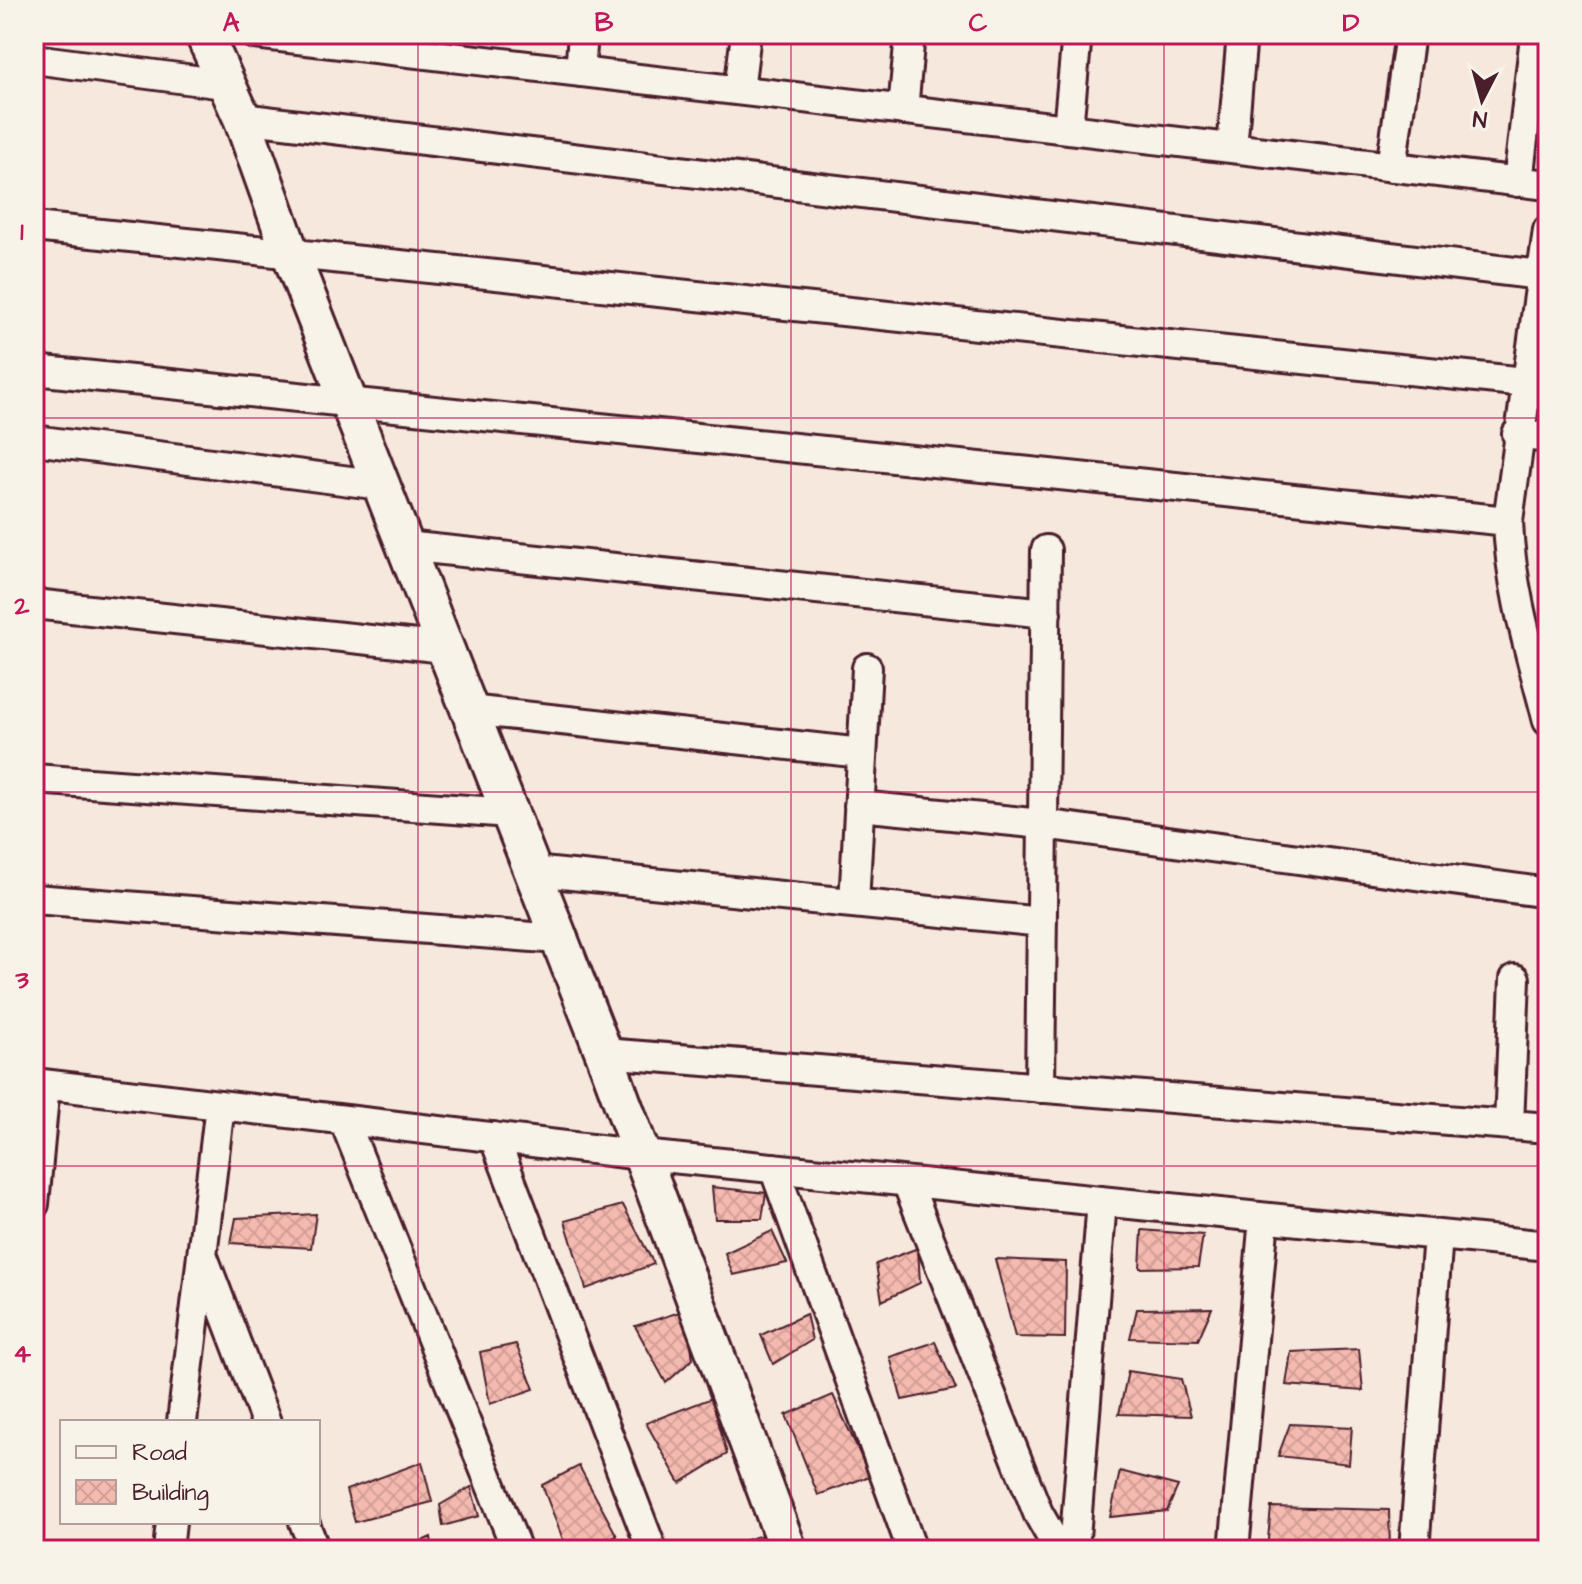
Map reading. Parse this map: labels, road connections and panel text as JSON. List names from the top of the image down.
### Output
{
  "legend": ["Road", "Building"],
  "north": "bottom",
  "grid": {
    "columns": [
      "A",
      "B",
      "C",
      "D"
    ],
    "rows": [
      "1",
      "2",
      "3",
      "4"
    ]
  }
}
